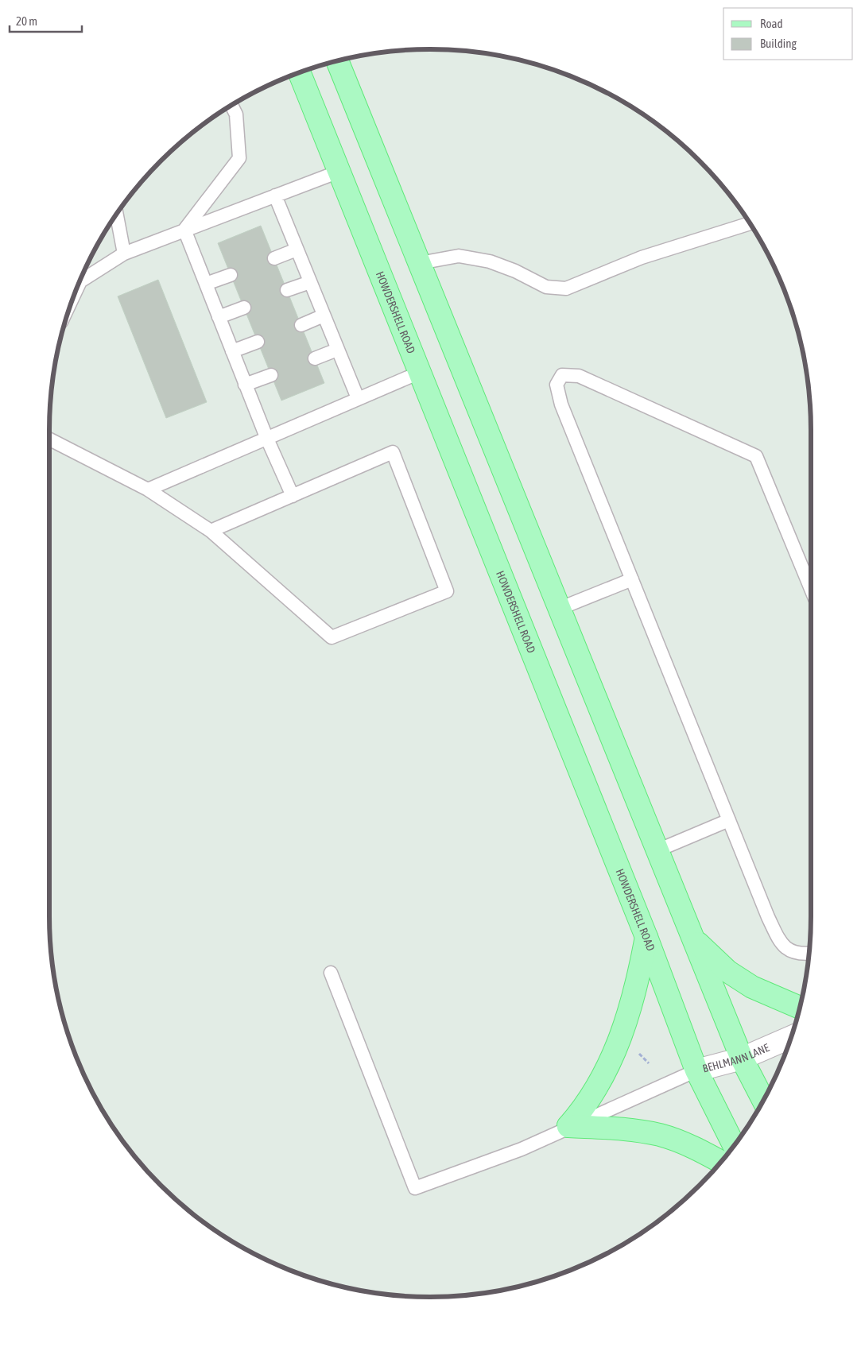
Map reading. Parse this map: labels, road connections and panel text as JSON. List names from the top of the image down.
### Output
{
  "streets": {
    "main road": ["HOWDERSHELL ROAD"],
    "street": ["BEHLMANN LANE"]
  },
  "crossings": [
    ["HOWDERSHELL ROAD", "BEHLMANN LANE"]
  ],
  "legend": ["Road", "Building"],
  "scale_bar": "20 m"
}
